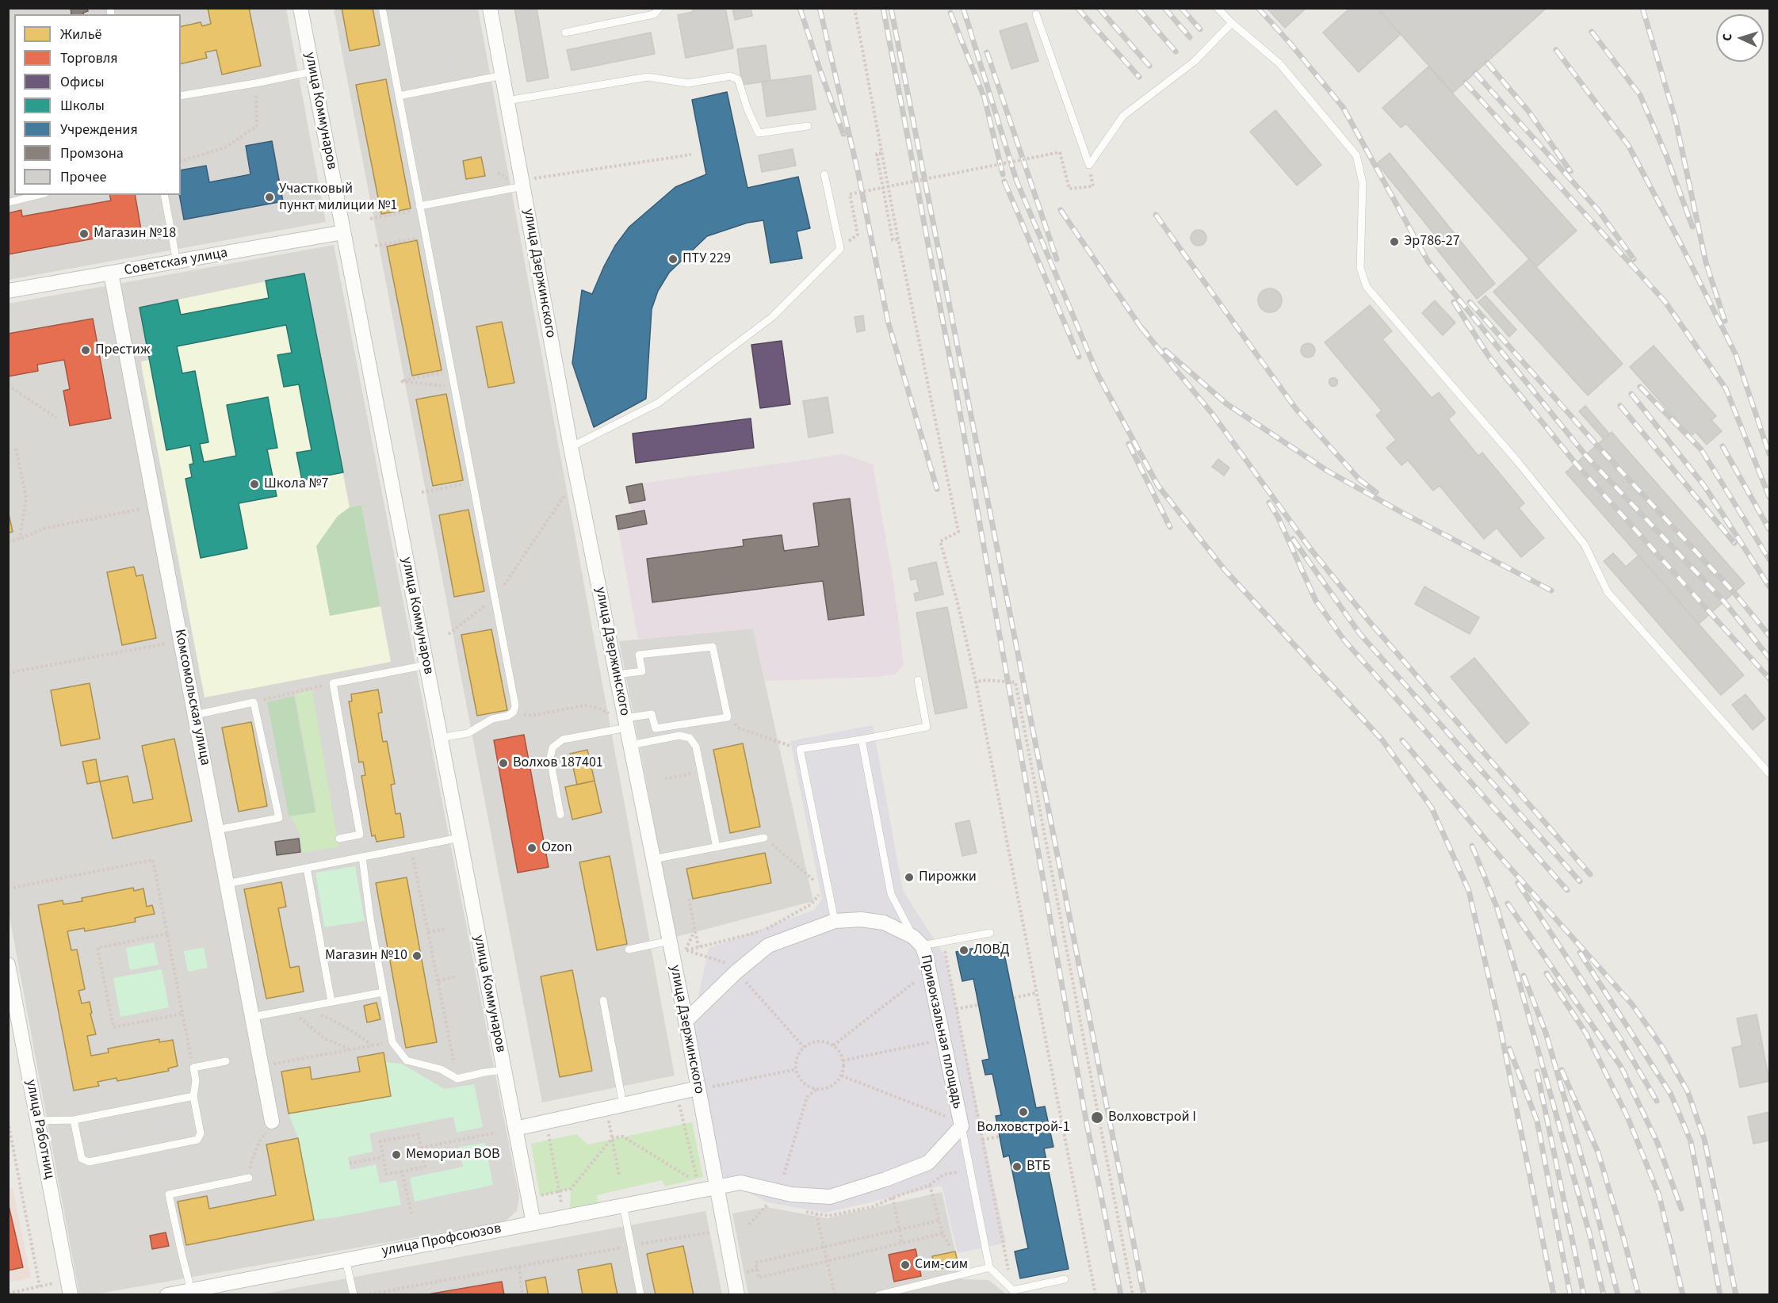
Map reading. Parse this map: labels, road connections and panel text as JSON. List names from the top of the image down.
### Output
{
  "streets": {
    "street": [
      "улица Коммунаров",
      "Советская улица",
      "улица Дзержинского",
      "Комсомольская улица",
      "Привокзальная площадь",
      "улица Работниц",
      "улица Профсоюзов"
    ]
  },
  "crossings": [
    ["улица Коммунаров", "Советская улица"],
    ["улица Коммунаров", "улица Профсоюзов"],
    ["Советская улица", "Комсомольская улица"],
    ["улица Дзержинского", "Привокзальная площадь"],
    ["улица Дзержинского", "улица Профсоюзов"],
    ["Привокзальная площадь", "улица Профсоюзов"]
  ],
  "places": [
    "Участковый пункт милиции №1",
    "Магазин №18",
    "Эр786-27",
    "ПТУ 229",
    "Престиж",
    "Школа №7",
    "Волхов 187401",
    "Ozon",
    "Пирожки",
    "ЛОВД",
    "Магазин №10",
    "Волховстрой-1",
    "Волховстрой I",
    "Мемориал ВОВ",
    "ВТБ",
    "Сим-сим"
  ],
  "legend": [
    "Жильё",
    "Торговля",
    "Офисы",
    "Школы",
    "Учреждения",
    "Промзона",
    "Прочее"
  ],
  "north": "left"
}
